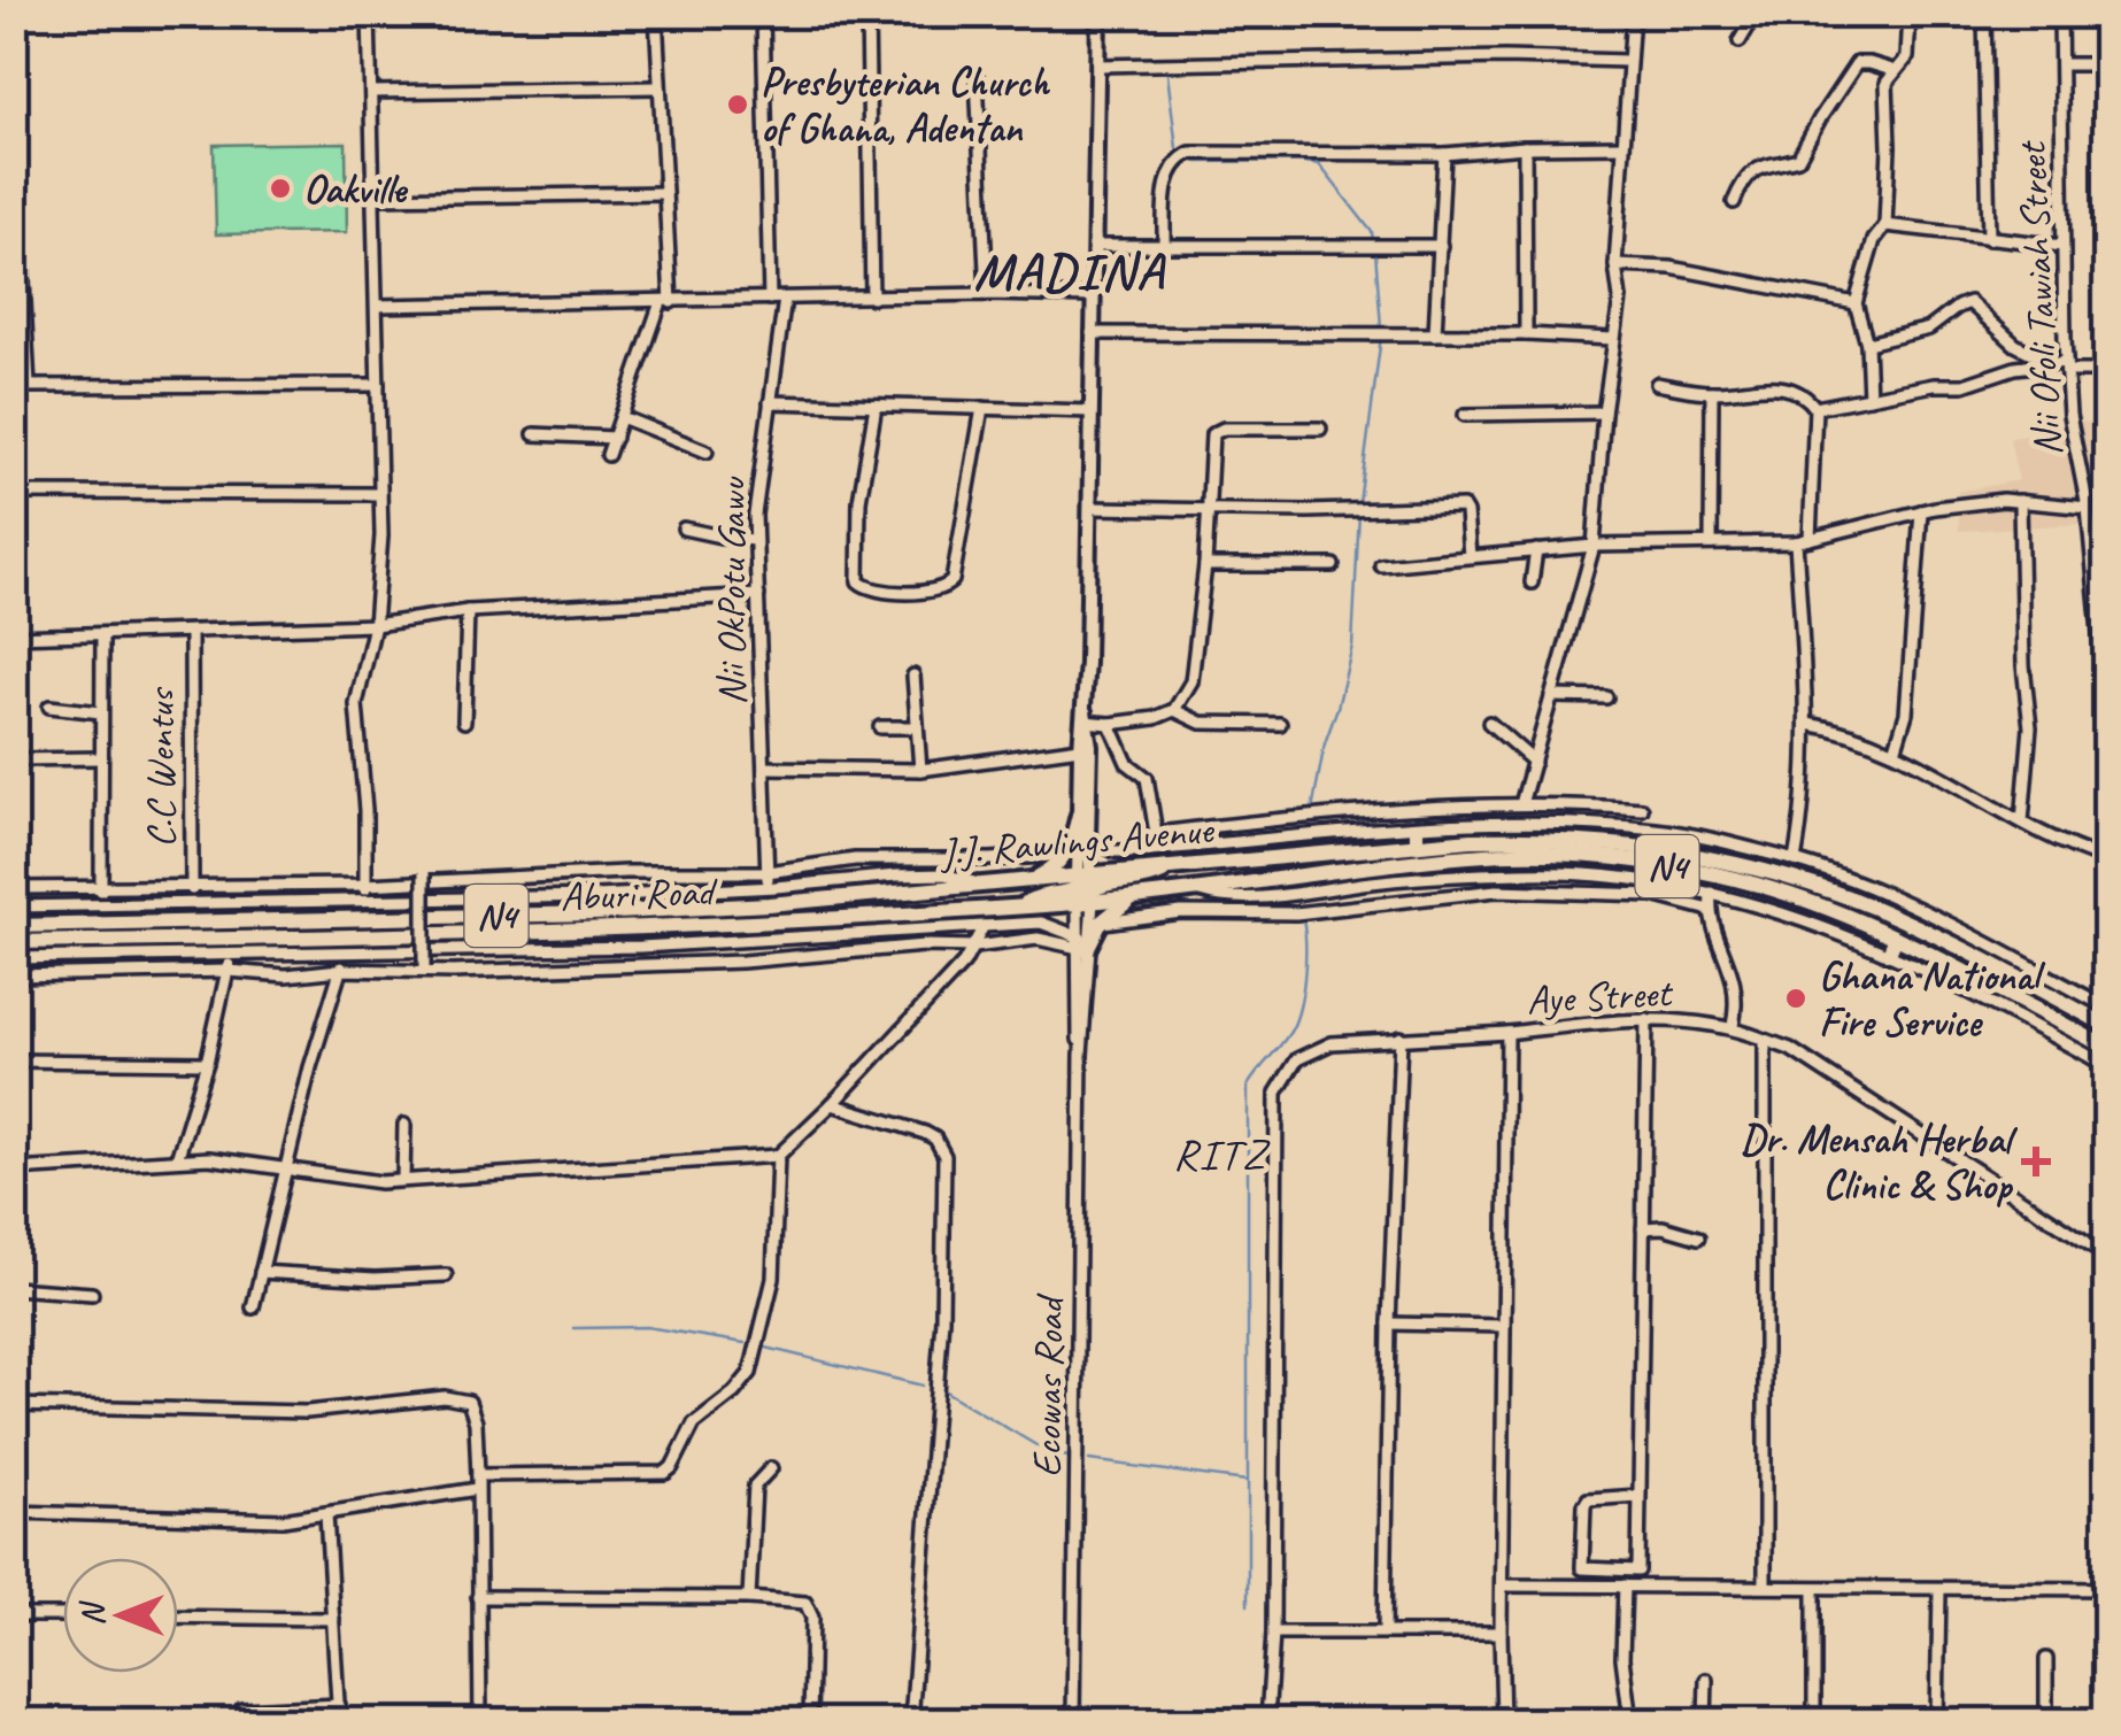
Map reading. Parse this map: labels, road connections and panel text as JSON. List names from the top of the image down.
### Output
{
  "streets": {
    "highway": ["J.J. Rawlings Avenue", "N4", "Aburi Road"],
    "street": [
      "Nii Ofoli Tawiah Street",
      "Nii OkPotu Gawu",
      "C.C Wentus",
      "Aye Street",
      "Ecowas Road"
    ]
  },
  "crossings": [
    ["J.J. Rawlings Avenue", "Aburi Road"],
    ["J.J. Rawlings Avenue", "Ecowas Road"],
    ["Aburi Road", "Ecowas Road"]
  ],
  "districts": ["MADINA", "RITZ"],
  "places": {
    "other": ["Presbyterian Church of Ghana, Adentan", "Oakville", "Ghana National Fire Service"],
    "health": ["Dr. Mensah Herbal Clinic & Shop"]
  },
  "north": "left"
}
